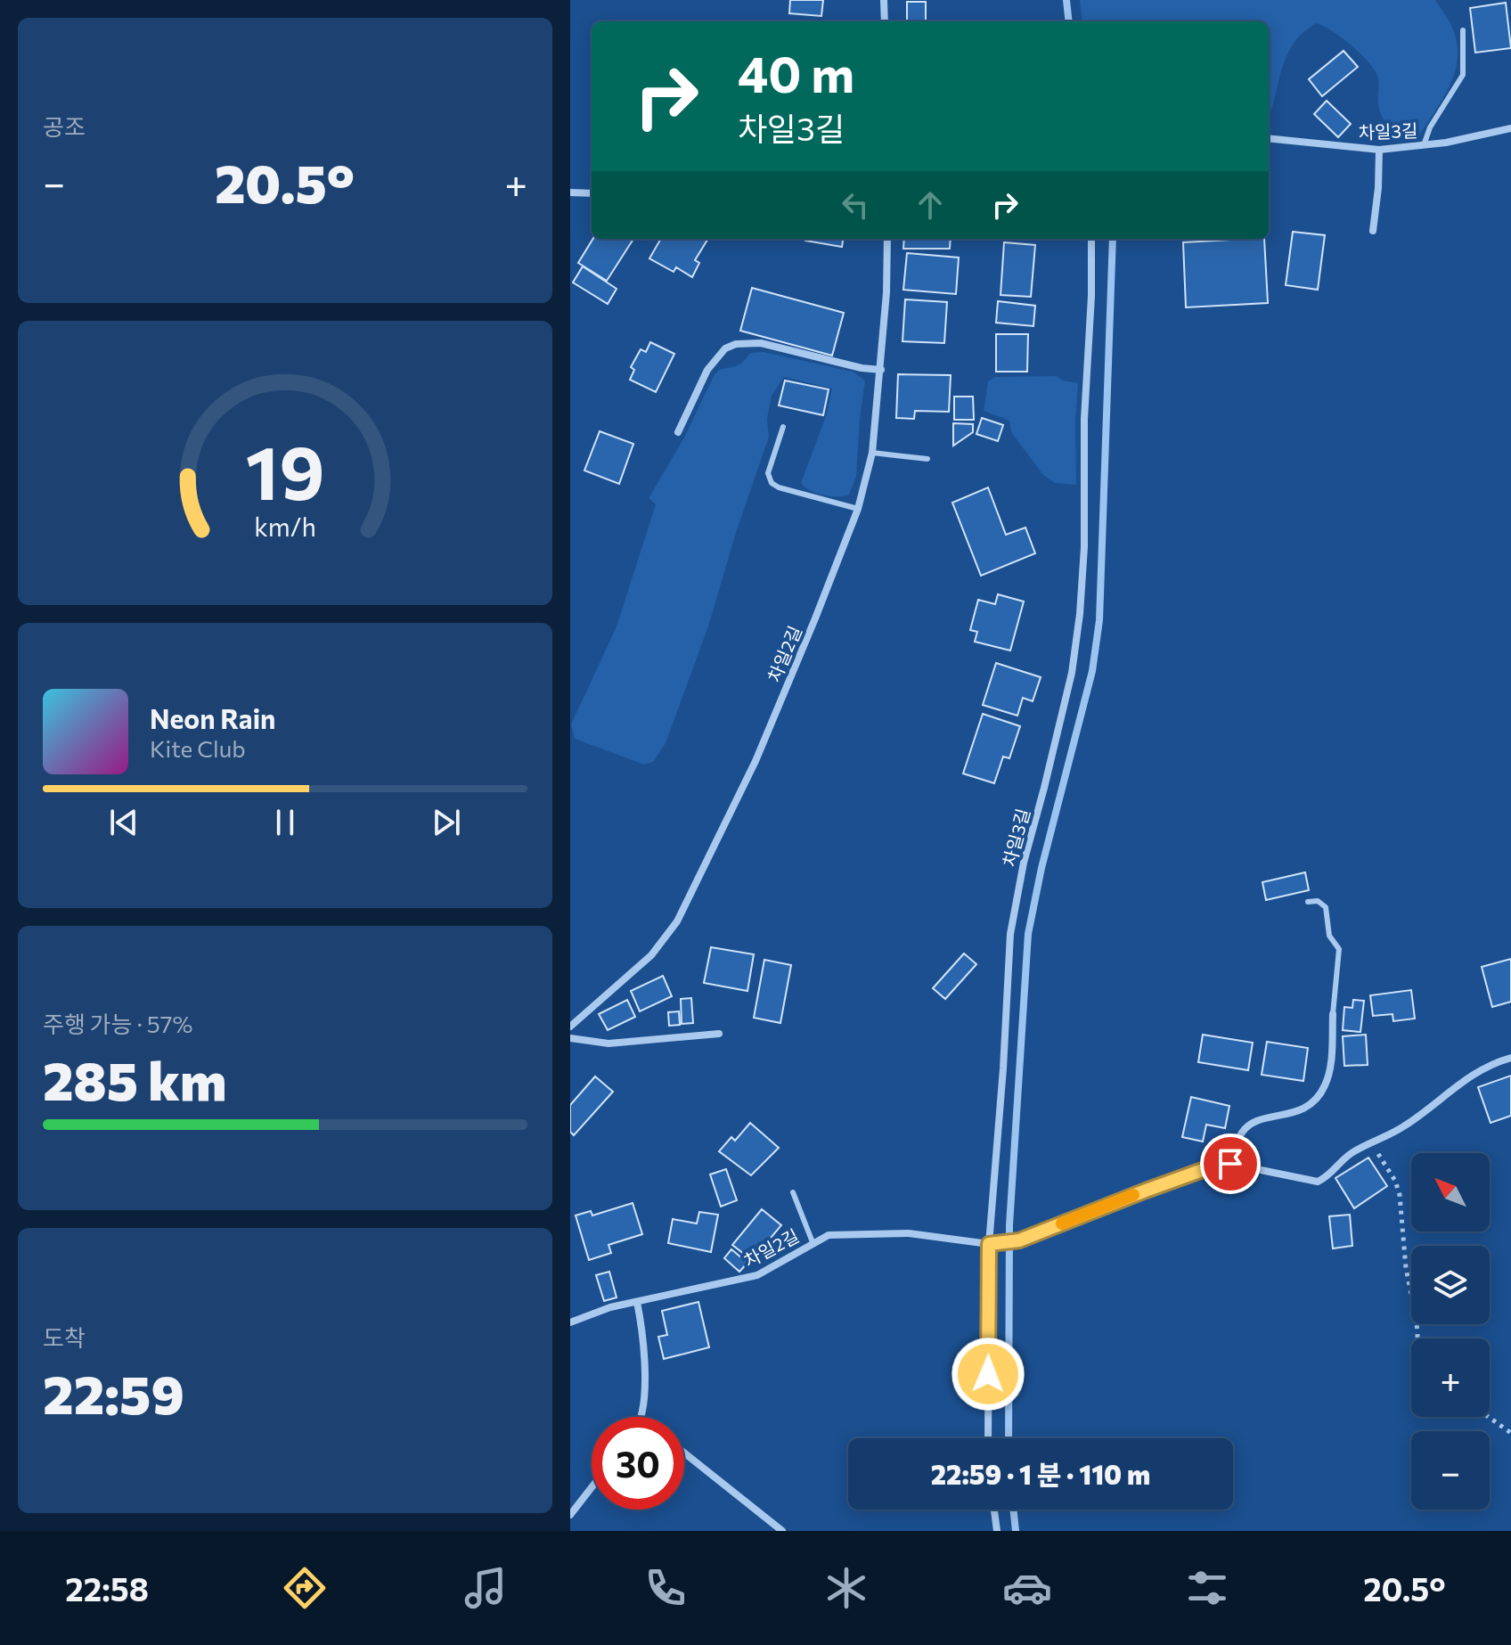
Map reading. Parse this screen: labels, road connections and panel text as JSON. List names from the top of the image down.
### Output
{
  "streets": {
    "street": ["차일3길", "차일2길"]
  },
  "crossings": [
    ["차일3길", "차일2길"]
  ],
  "north": "top left",
  "page": {
    "tile": [
      "공조",
      ["주행 가능 · 57%", "285 km"],
      ["도착", "22:59"]
    ],
    "turn": ["40 m", "차일3길"],
    "heat": ["−", "20.5°", "+"],
    "song": ["Neon Rain", "Kite Club"],
    "map_buttons": ["+", "−"],
    "limit": "30",
    "trip": "22:59 · 1 분 · 110 m",
    "tabs": ["22:58", "20.5°"],
    "gauge": ["19", "km/h"]
  }
}
